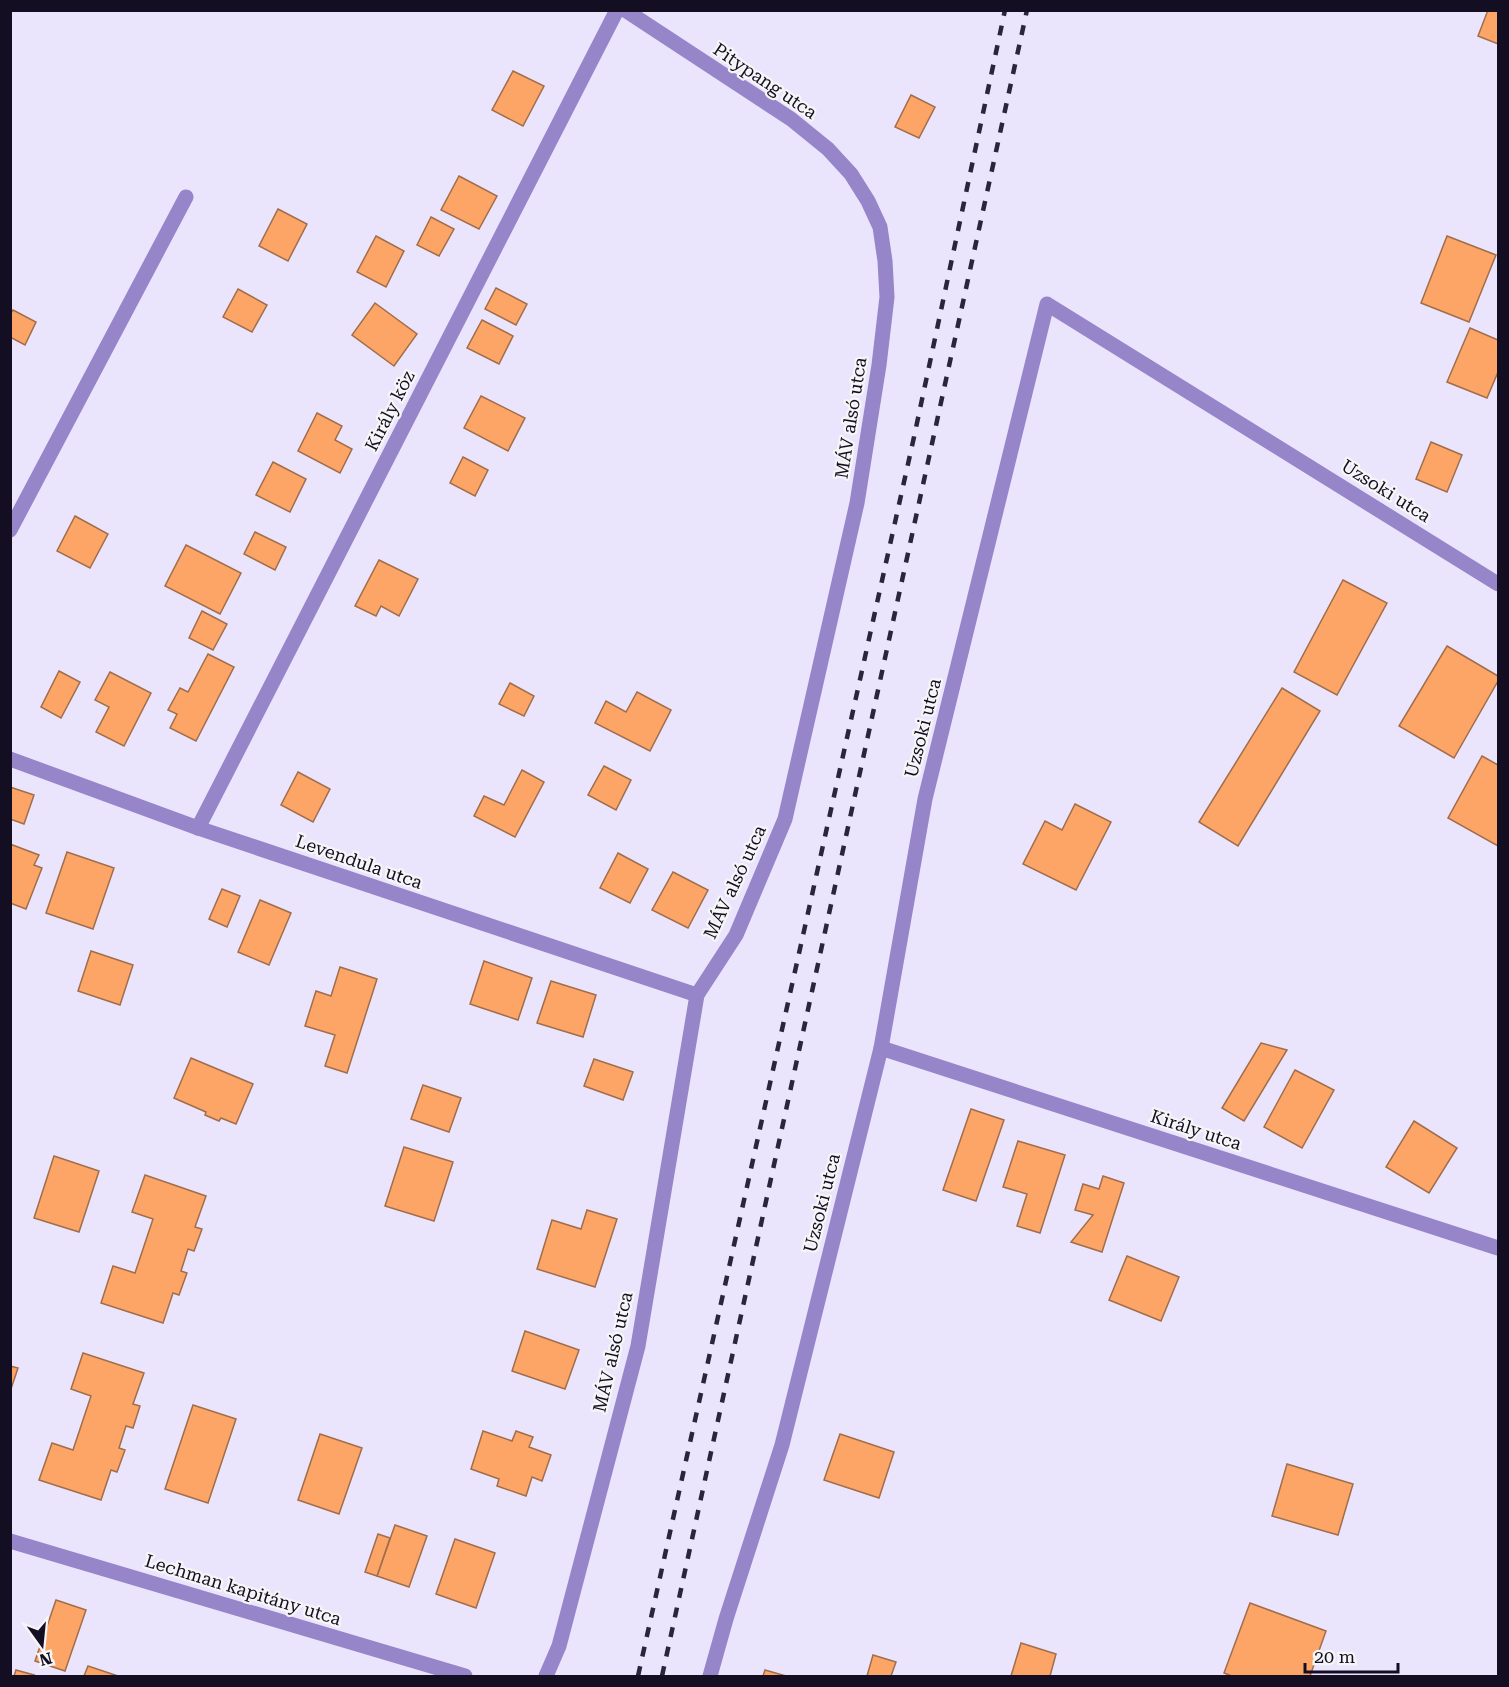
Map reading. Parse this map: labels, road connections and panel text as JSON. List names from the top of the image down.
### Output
{
  "streets": {
    "street": [
      "Pitypang utca",
      "Király köz",
      "MÁV alsó utca",
      "Uzsoki utca",
      "Levendula utca",
      "Király utca",
      "Lechman kapitány utca"
    ]
  },
  "crossings": [
    ["Pitypang utca", "MÁV alsó utca"],
    ["Király köz", "Levendula utca"],
    ["MÁV alsó utca", "Levendula utca"],
    ["Uzsoki utca", "Király utca"]
  ],
  "scale_bar": "20 m",
  "north": "bottom"
}
